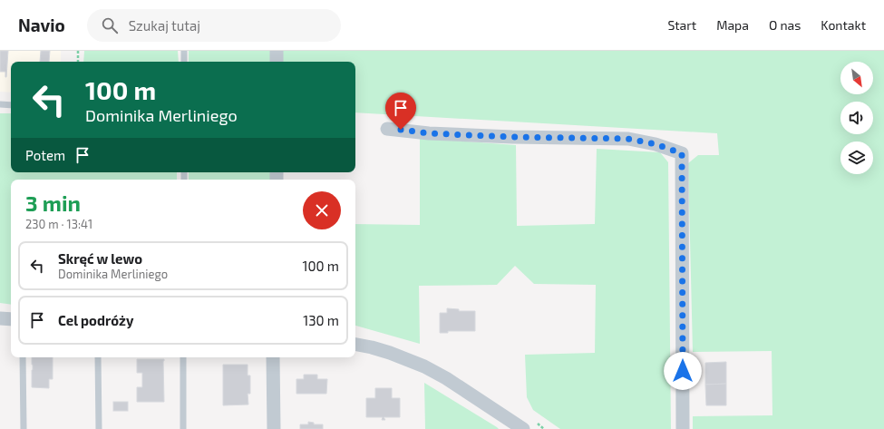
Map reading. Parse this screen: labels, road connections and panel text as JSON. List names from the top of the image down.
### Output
{
  "north": "bottom right",
  "page": {
    "header": "Navio",
    "search": "Szukaj tutaj",
    "nav": [
      "Start",
      "Mapa",
      "O nas",
      "Kontakt"
    ],
    "turn": ["100 m", "Dominika Merliniego"],
    "then": "Potem",
    "heading": ["3 min", "230 m · 13:41"],
    "list": [
      {
        "name": "Skręć w lewo",
        "note": "Dominika Merliniego",
        "value": "100 m"
      },
      {
        "name": "Cel podróży",
        "value": "130 m"
      }
    ]
  }
}
